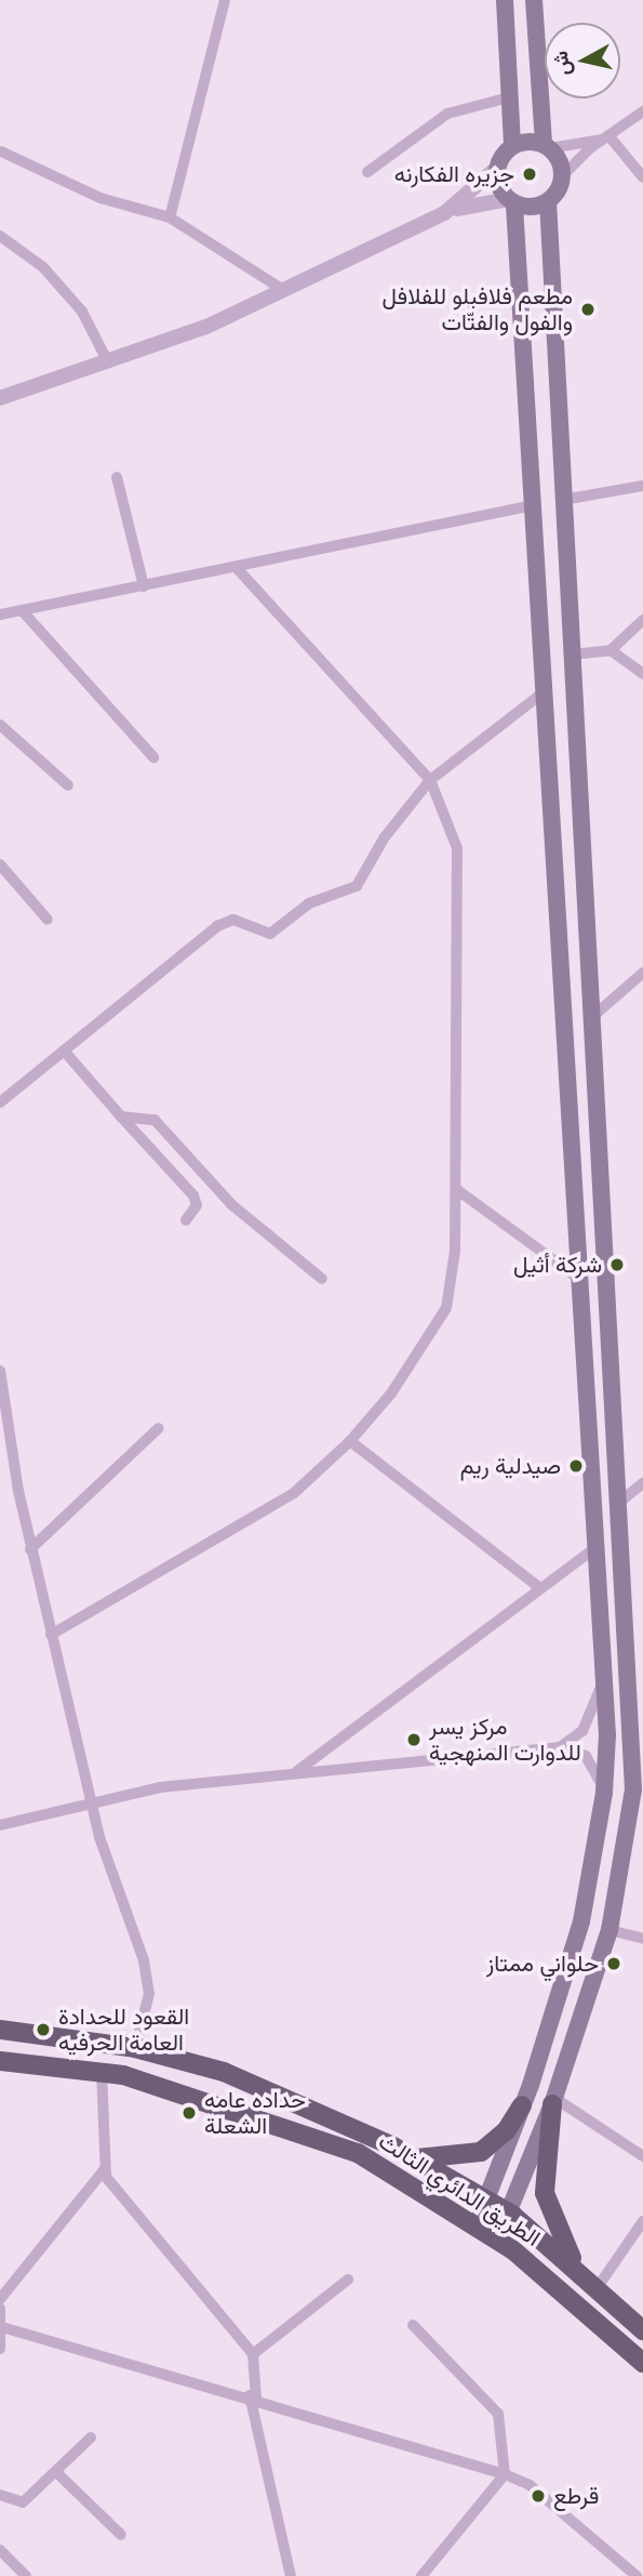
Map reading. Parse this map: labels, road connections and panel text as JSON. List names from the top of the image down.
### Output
{
  "streets": {
    "main road": ["الطريق الدائري الثالث"]
  },
  "places": [
    "جزيره الفكارنه",
    "مطعم فلافيلو للفلافل والفول والفتّات",
    "شركة أثيل",
    "صيدلية ريم",
    "مركز يسر للدوارت المنهجية",
    "حلواني ممتاز",
    "القعود للحدادة العامة الحرفيه",
    "حداده عامه الشعلة",
    "قرطع"
  ],
  "north": "left"
}
